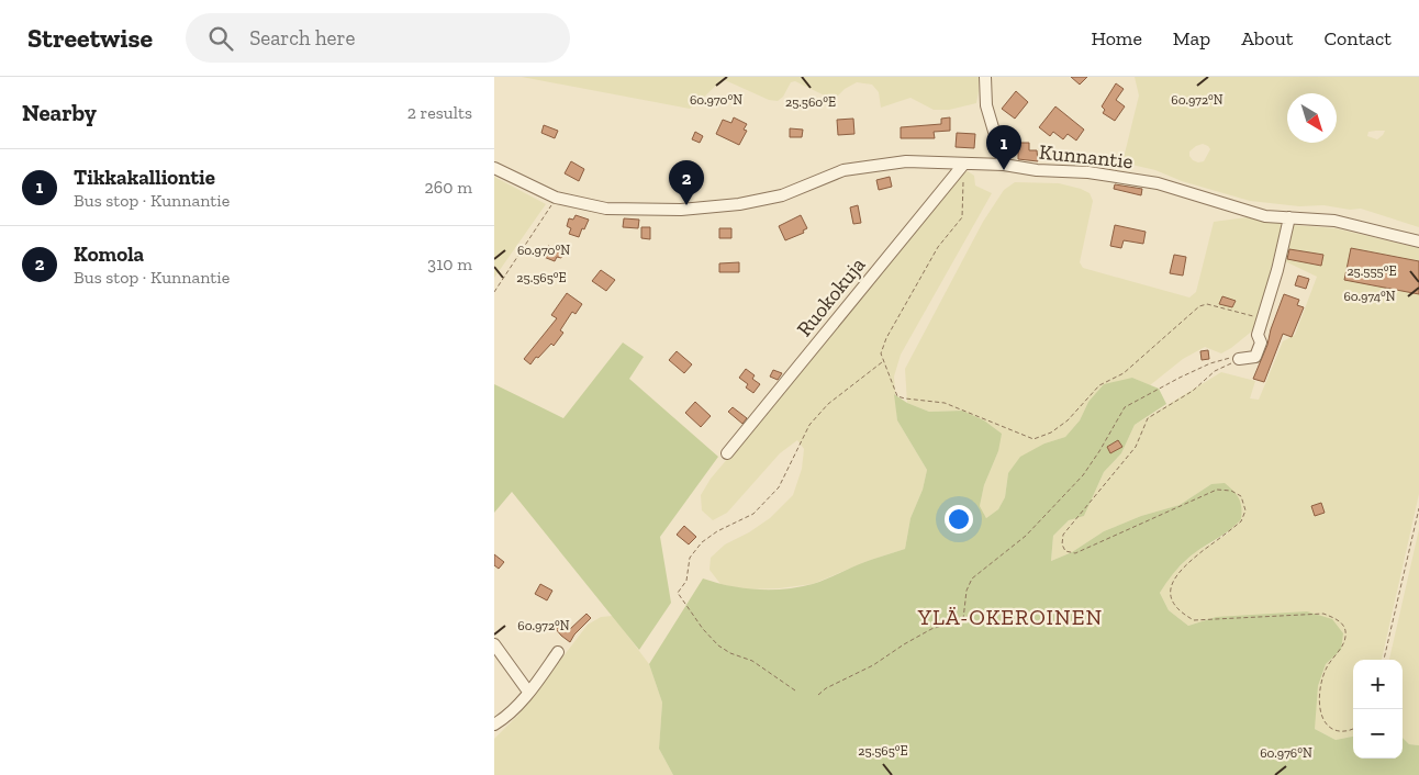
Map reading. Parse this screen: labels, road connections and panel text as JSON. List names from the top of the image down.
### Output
{
  "streets": {
    "street": ["Kunnantie", "Ruokokuja"]
  },
  "crossings": [
    ["Kunnantie", "Ruokokuja"]
  ],
  "districts": ["YLÄ-OKEROINEN"],
  "north": "bottom right",
  "page": {
    "header": "Streetwise",
    "search": "Search here",
    "nav": [
      "Home",
      "Map",
      "About",
      "Contact"
    ],
    "heading": ["Nearby", "2 results"],
    "pins": ["1", "2"],
    "list": [
      {
        "mark": "1",
        "name": "Tikkakalliontie",
        "note": "Bus stop · Kunnantie",
        "value": "260 m"
      },
      {
        "mark": "2",
        "name": "Komola",
        "note": "Bus stop · Kunnantie",
        "value": "310 m"
      }
    ],
    "map_buttons": ["+", "−"]
  },
  "coordinates": [
    "60.970°N",
    "60.972°N",
    "25.560°E",
    "25.555°E",
    "25.565°E",
    "60.974°N",
    "60.976°N"
  ]
}
